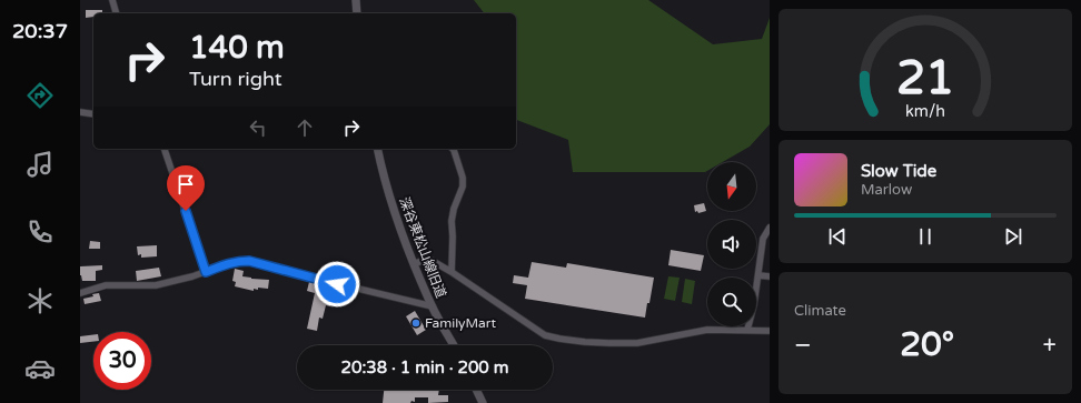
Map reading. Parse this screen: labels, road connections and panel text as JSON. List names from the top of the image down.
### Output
{
  "streets": {
    "street": ["深谷東松山線旧道"]
  },
  "places": ["FamilyMart"],
  "north": "bottom",
  "page": {
    "tabs": "20:37",
    "turn": ["140 m", "Turn right"],
    "song": ["Slow Tide", "Marlow"],
    "tile": "Climate",
    "heat": ["−", "20°", "+"],
    "limit": "30",
    "trip": "20:38 · 1 min · 200 m",
    "gauge": ["21", "km/h"]
  }
}
